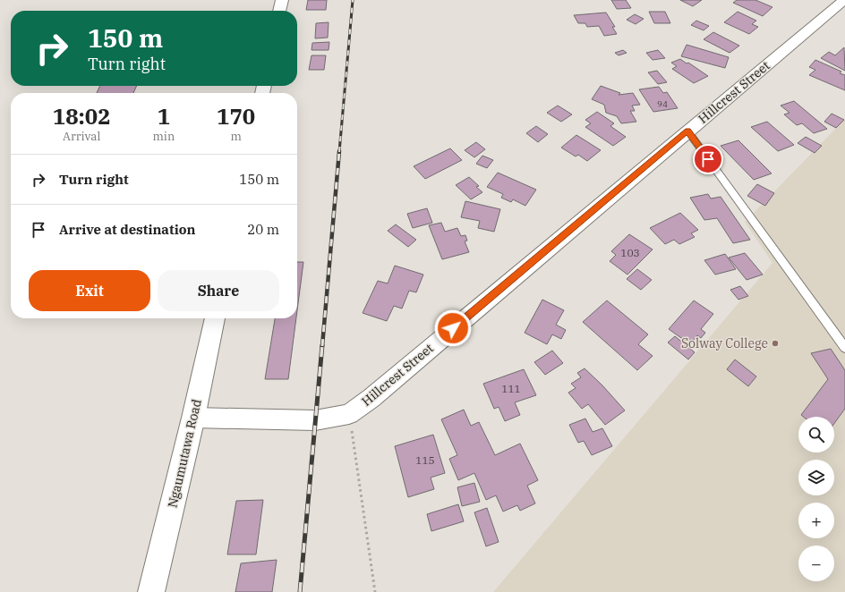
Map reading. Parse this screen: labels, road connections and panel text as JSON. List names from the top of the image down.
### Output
{
  "streets": {
    "main road": ["Ngaumutawa Road"],
    "street": ["Hillcrest Street"]
  },
  "crossings": [
    ["Hillcrest Street", "Ngaumutawa Road"]
  ],
  "places": ["Solway College"],
  "house_numbers": [
    "94",
    "103",
    "111",
    "115"
  ],
  "page": {
    "turn": ["150 m", "Turn right"],
    "eta": [
      "18:02",
      "Arrival",
      "1",
      "min",
      "170",
      "m"
    ],
    "list": [
      {
        "name": "Turn right",
        "value": "150 m"
      },
      {
        "name": "Arrive at destination",
        "value": "20 m"
      }
    ],
    "buttons": ["Exit", "Share"],
    "map_buttons": ["+", "−"]
  }
}
